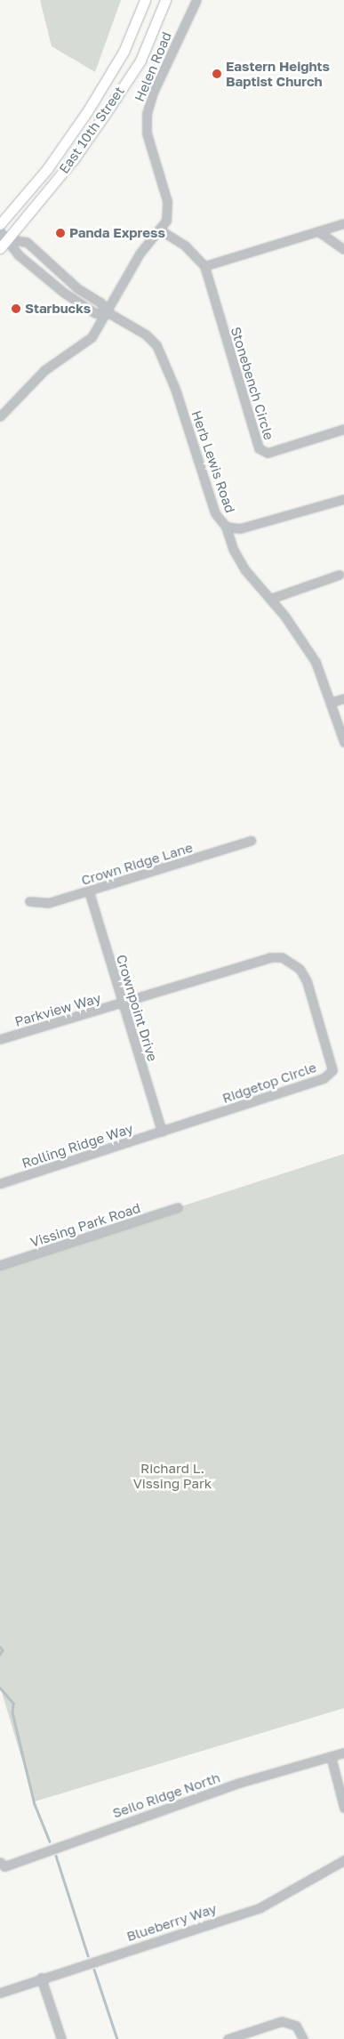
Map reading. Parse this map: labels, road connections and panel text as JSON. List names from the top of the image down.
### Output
{
  "streets": {
    "main road": ["East 10th Street"],
    "street": [
      "Helen Road",
      "Stonebench Circle",
      "Herb Lewis Road",
      "Crown Ridge Lane",
      "Crownpoint Drive",
      "Parkview Way",
      "Ridgetop Circle",
      "Rolling Ridge Way",
      "Vissing Park Road",
      "Seilo Ridge North",
      "Blueberry Way"
    ]
  },
  "crossings": [
    ["Helen Road", "Stonebench Circle"],
    ["Helen Road", "Herb Lewis Road"],
    ["East 10th Street", "Herb Lewis Road"],
    ["Crown Ridge Lane", "Crownpoint Drive"],
    ["Crownpoint Drive", "Parkview Way"],
    ["Crownpoint Drive", "Ridgetop Circle"],
    ["Crownpoint Drive", "Rolling Ridge Way"],
    ["Parkview Way", "Ridgetop Circle"],
    ["Ridgetop Circle", "Rolling Ridge Way"]
  ],
  "parks": ["Richard L. Vissing Park"],
  "places": ["Eastern Heights Baptist Church", "Panda Express", "Starbucks"]
}
